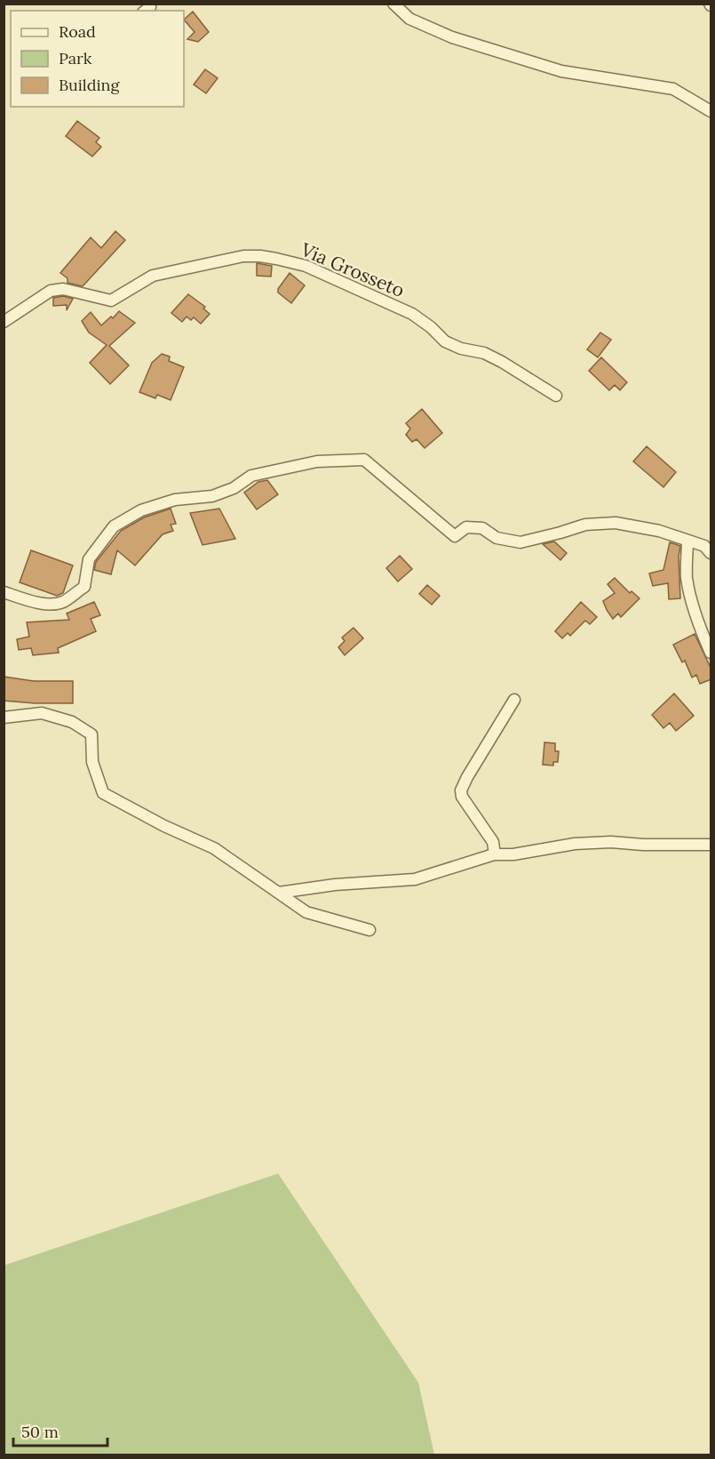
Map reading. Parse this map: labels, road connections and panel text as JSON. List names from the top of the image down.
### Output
{
  "streets": {
    "street": ["Via Grosseto"]
  },
  "legend": ["Road", "Park", "Building"],
  "scale_bar": "50 m"
}
